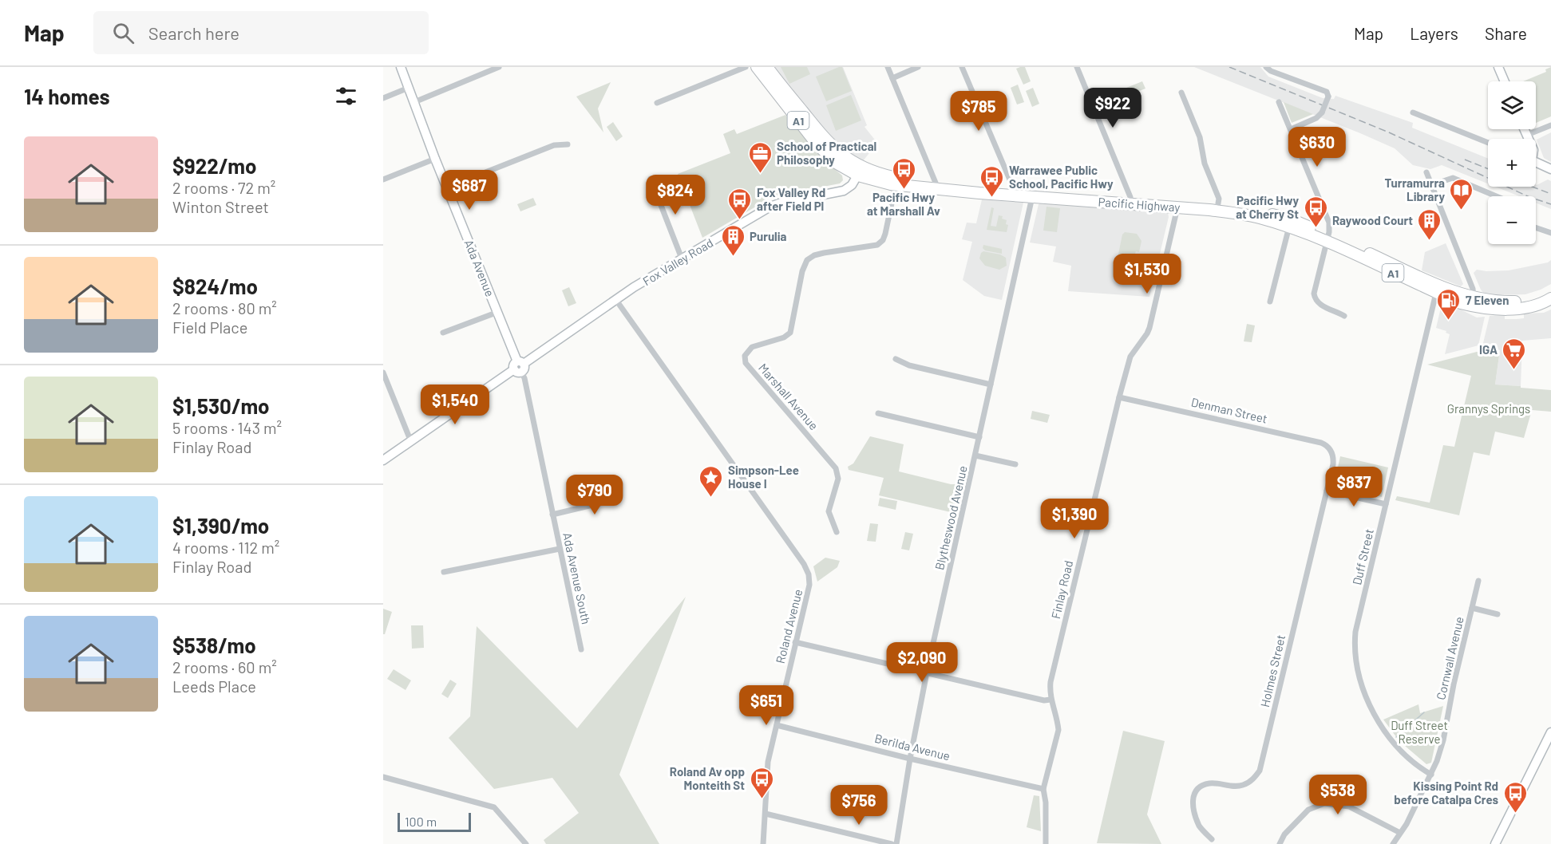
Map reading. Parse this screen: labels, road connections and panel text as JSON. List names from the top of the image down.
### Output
{
  "streets": {
    "highway": ["A1", "Pacific Highway"],
    "main road": ["Fox Valley Road", "Ada Avenue"],
    "street": [
      "Marshall Avenue",
      "Denman Street",
      "Blytheswood Avenue",
      "Duff Street",
      "Ada Avenue South",
      "Finlay Road",
      "Roland Avenue",
      "Cornwall Avenue",
      "Holmes Street",
      "Berilda Avenue"
    ]
  },
  "crossings": [
    ["Pacific Highway", "Fox Valley Road"],
    ["Pacific Highway", "Marshall Avenue"],
    ["Pacific Highway", "Blytheswood Avenue"],
    ["Pacific Highway", "Duff Street"],
    ["Pacific Highway", "Finlay Road"],
    ["Fox Valley Road", "Ada Avenue"],
    ["Fox Valley Road", "Ada Avenue South"],
    ["Fox Valley Road", "Roland Avenue"],
    ["Ada Avenue", "Ada Avenue South"],
    ["Denman Street", "Finlay Road"],
    ["Denman Street", "Holmes Street"],
    ["Blytheswood Avenue", "Berilda Avenue"],
    ["Duff Street", "Cornwall Avenue"],
    ["Finlay Road", "Berilda Avenue"],
    ["Roland Avenue", "Berilda Avenue"]
  ],
  "parks": ["Grannys Springs", "Duff Street Reserve"],
  "places": {
    "office": ["School of Practical Philosophy"],
    "bus stop": [
      "Pacific Hwy at Marshall Av",
      "Warrawee Public School, Pacific Hwy",
      "Fox Valley Rd after Field Pl",
      "Pacific Hwy at Cherry St",
      "Roland Av opp Monteith St",
      "Kissing Point Rd before Catalpa Cres"
    ],
    "library": ["Turramurra Library"],
    "building": ["Raywood Court", "Purulia"],
    "fuel station": ["7 Eleven"],
    "supermarket": ["IGA"],
    "place": ["Simpson-Lee House I"]
  },
  "scale_bar": "100 m",
  "page": {
    "header": "Map",
    "search": "Search here",
    "nav": ["Map", "Layers", "Share"],
    "heading": "14 homes",
    "map_buttons": ["+", "−"],
    "price": [
      "$922",
      "$785",
      "$630",
      "$687",
      "$824",
      "$1,530",
      "$1,540",
      "$837",
      "$790",
      "$1,390",
      "$2,090",
      "$651",
      "$538",
      "$756"
    ],
    "list": [
      {
        "name": "$922/mo",
        "note": "2 rooms · 72 m² · Winton Street"
      },
      {
        "name": "$824/mo",
        "note": "2 rooms · 80 m² · Field Place"
      },
      {
        "name": "$1,530/mo",
        "note": "5 rooms · 143 m² · Finlay Road"
      },
      {
        "name": "$1,390/mo",
        "note": "4 rooms · 112 m² · Finlay Road"
      },
      {
        "name": "$538/mo",
        "note": "2 rooms · 60 m² · Leeds Place"
      }
    ],
    "scale": "100 m"
  }
}
